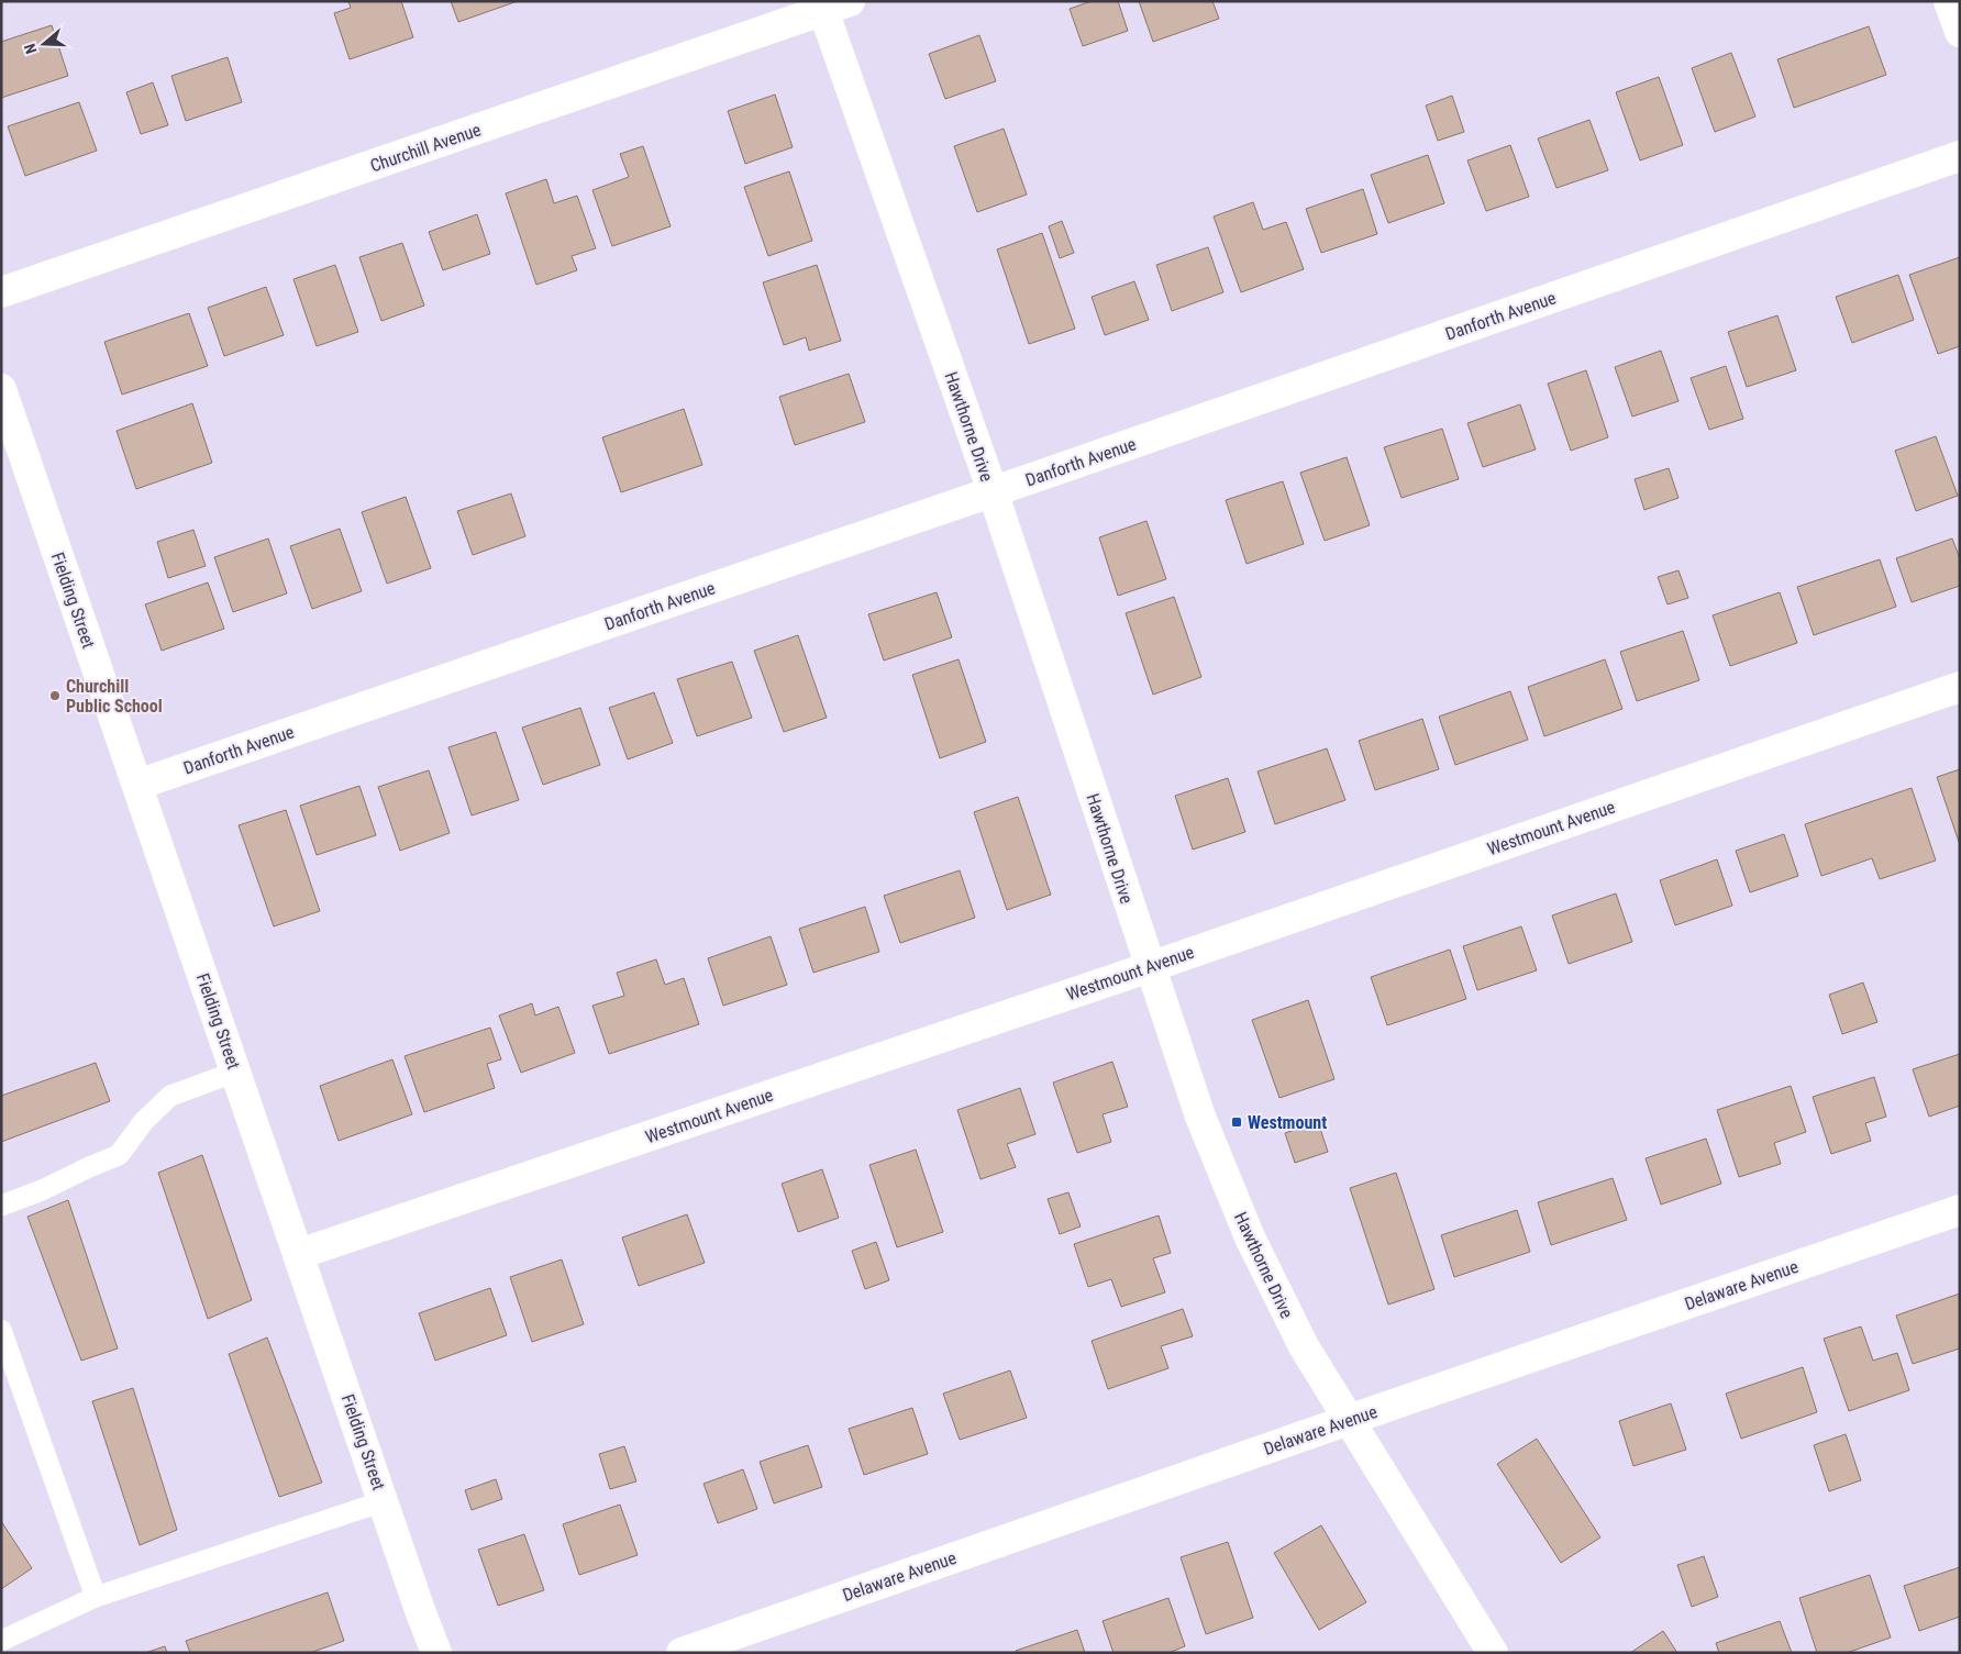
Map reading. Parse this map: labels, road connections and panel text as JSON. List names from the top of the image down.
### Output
{
  "streets": {
    "street": [
      "Churchill Avenue",
      "Danforth Avenue",
      "Hawthorne Drive",
      "Fielding Street",
      "Westmount Avenue",
      "Delaware Avenue"
    ]
  },
  "crossings": [
    ["Churchill Avenue", "Hawthorne Drive"],
    ["Danforth Avenue", "Hawthorne Drive"],
    ["Danforth Avenue", "Fielding Street"],
    ["Hawthorne Drive", "Westmount Avenue"],
    ["Hawthorne Drive", "Delaware Avenue"],
    ["Fielding Street", "Westmount Avenue"]
  ],
  "places": {
    "other": ["Churchill Public School"],
    "transit": ["Westmount"]
  },
  "north": "left"
}
